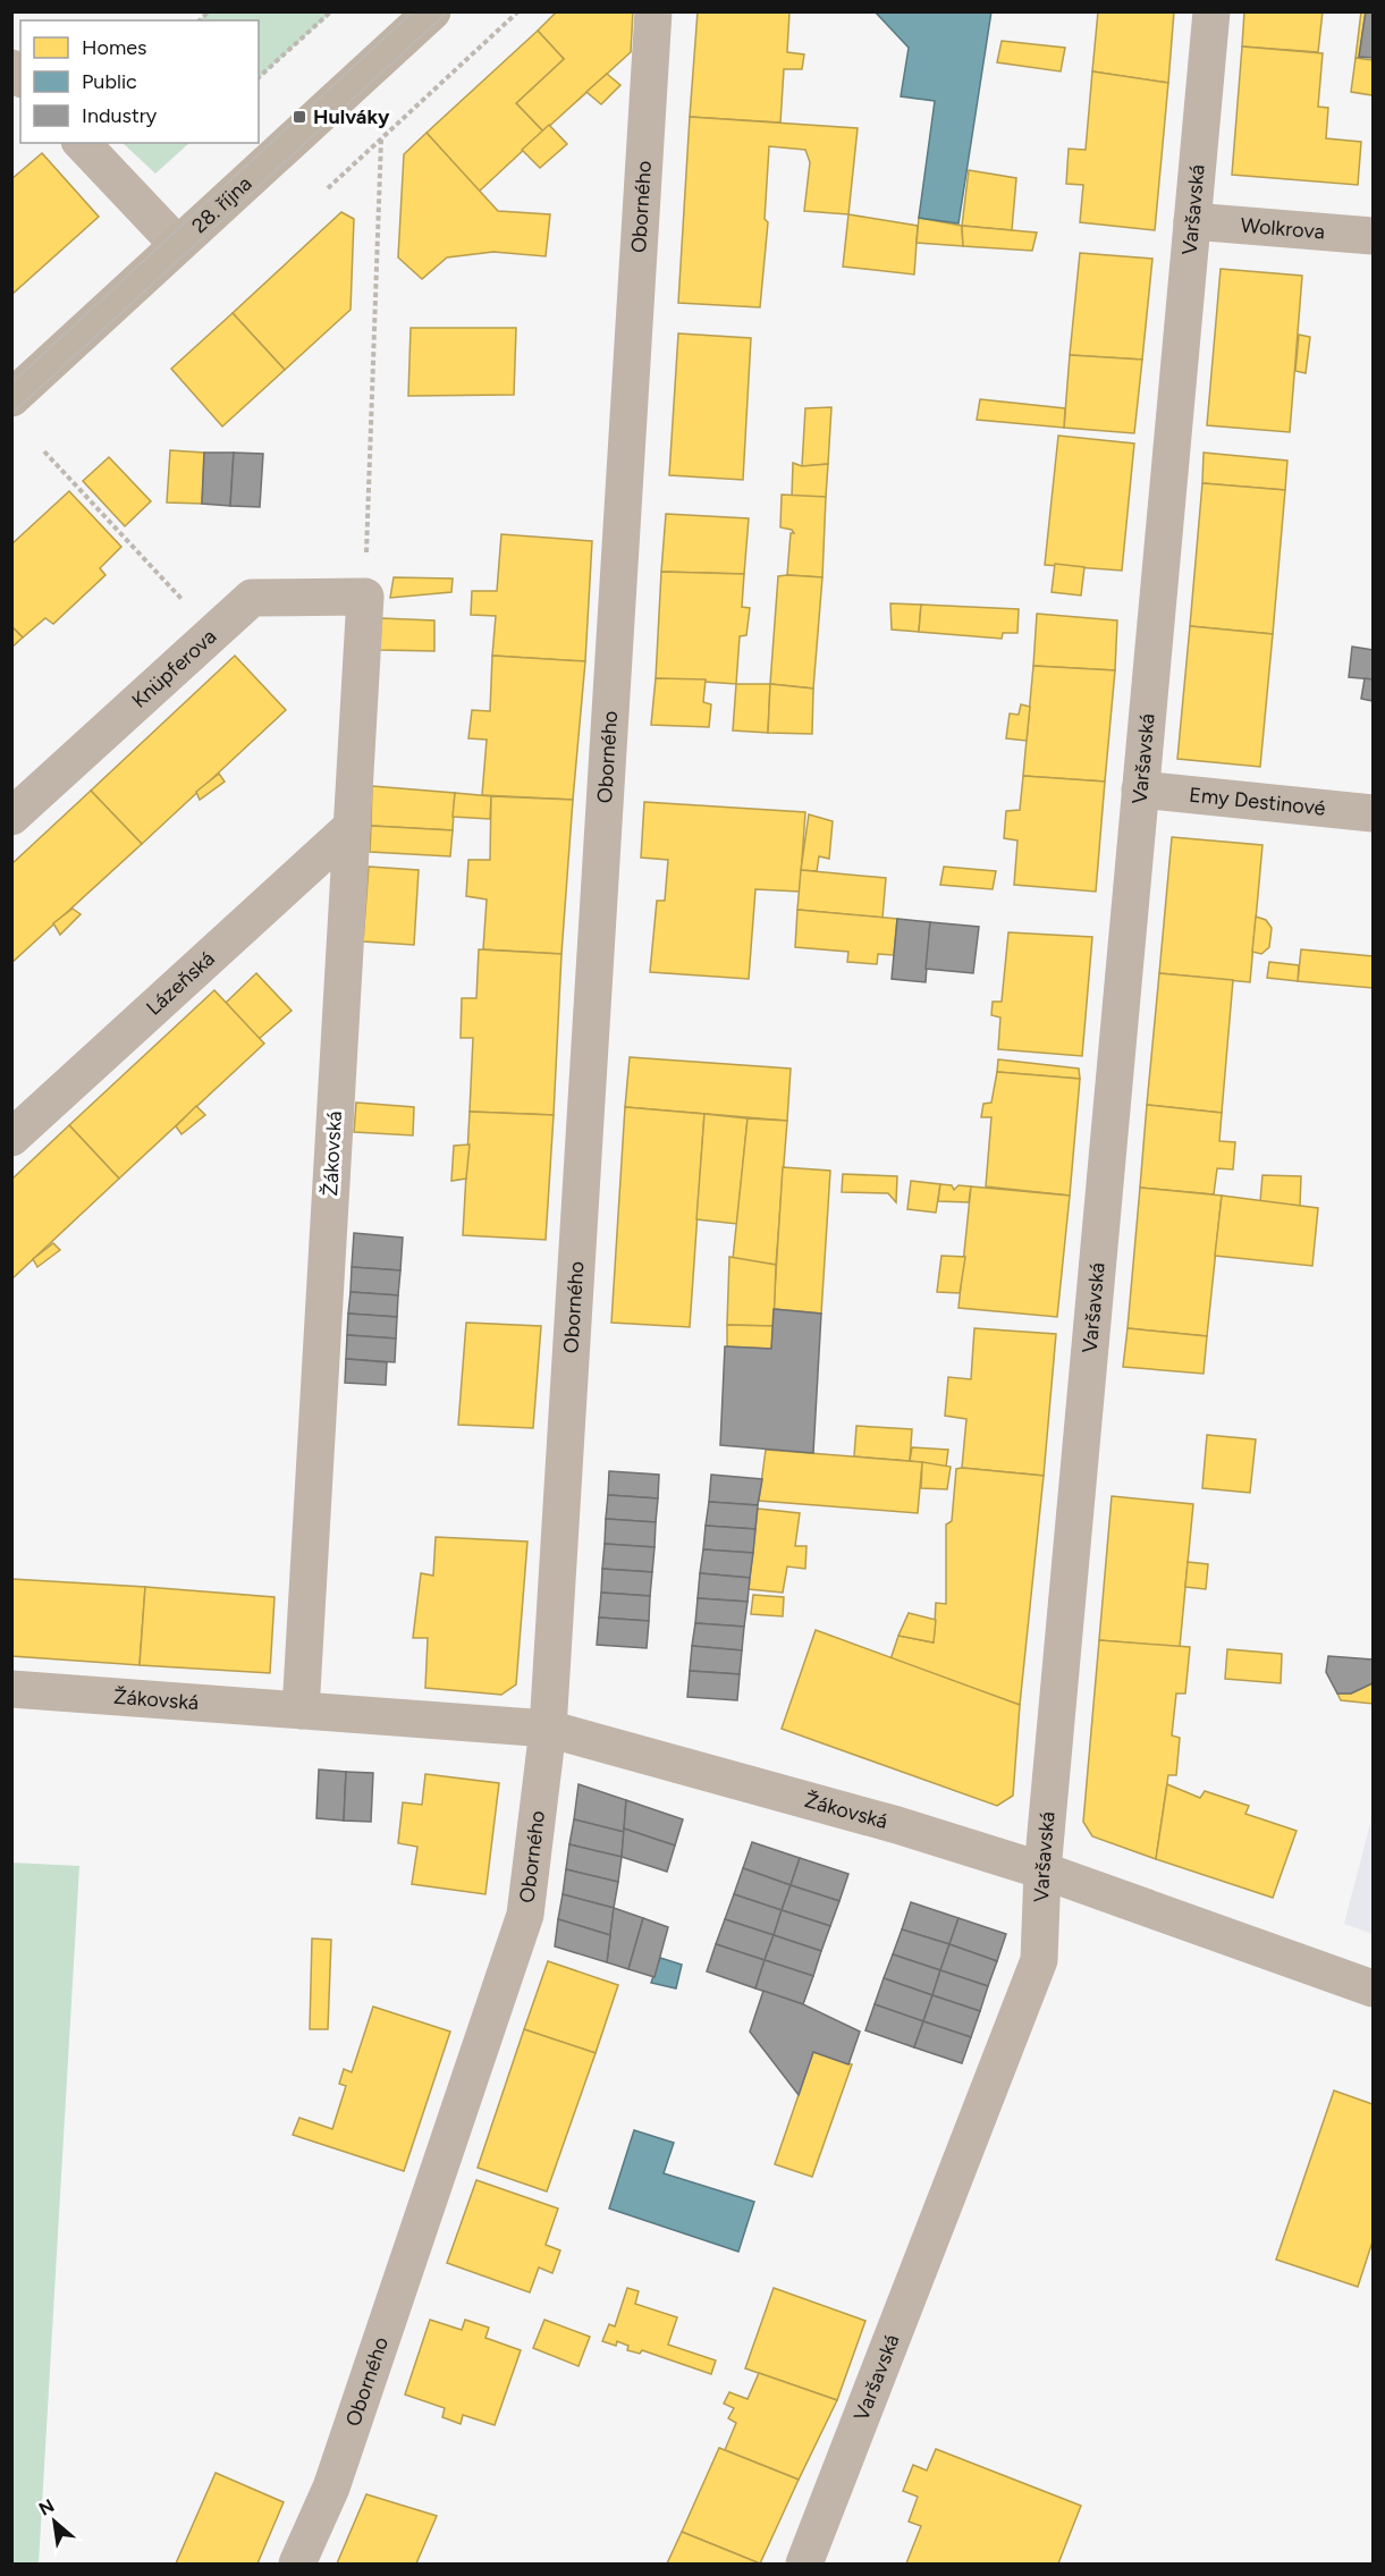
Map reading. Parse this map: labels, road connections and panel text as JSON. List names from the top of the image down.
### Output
{
  "streets": {
    "main road": ["28. října"],
    "street": [
      "Oborného",
      "Varšavská",
      "Wolkrova",
      "Knüpferova",
      "Emy Destinové",
      "Lázeňská",
      "Žákovská"
    ]
  },
  "crossings": [
    ["Oborného", "Žákovská"],
    ["Varšavská", "Wolkrova"],
    ["Varšavská", "Emy Destinové"],
    ["Varšavská", "Žákovská"],
    ["Knüpferova", "Žákovská"],
    ["Lázeňská", "Žákovská"]
  ],
  "places": {
    "transit": ["Hulváky"]
  },
  "legend": ["Homes", "Public", "Industry"],
  "north": "top left"
}
